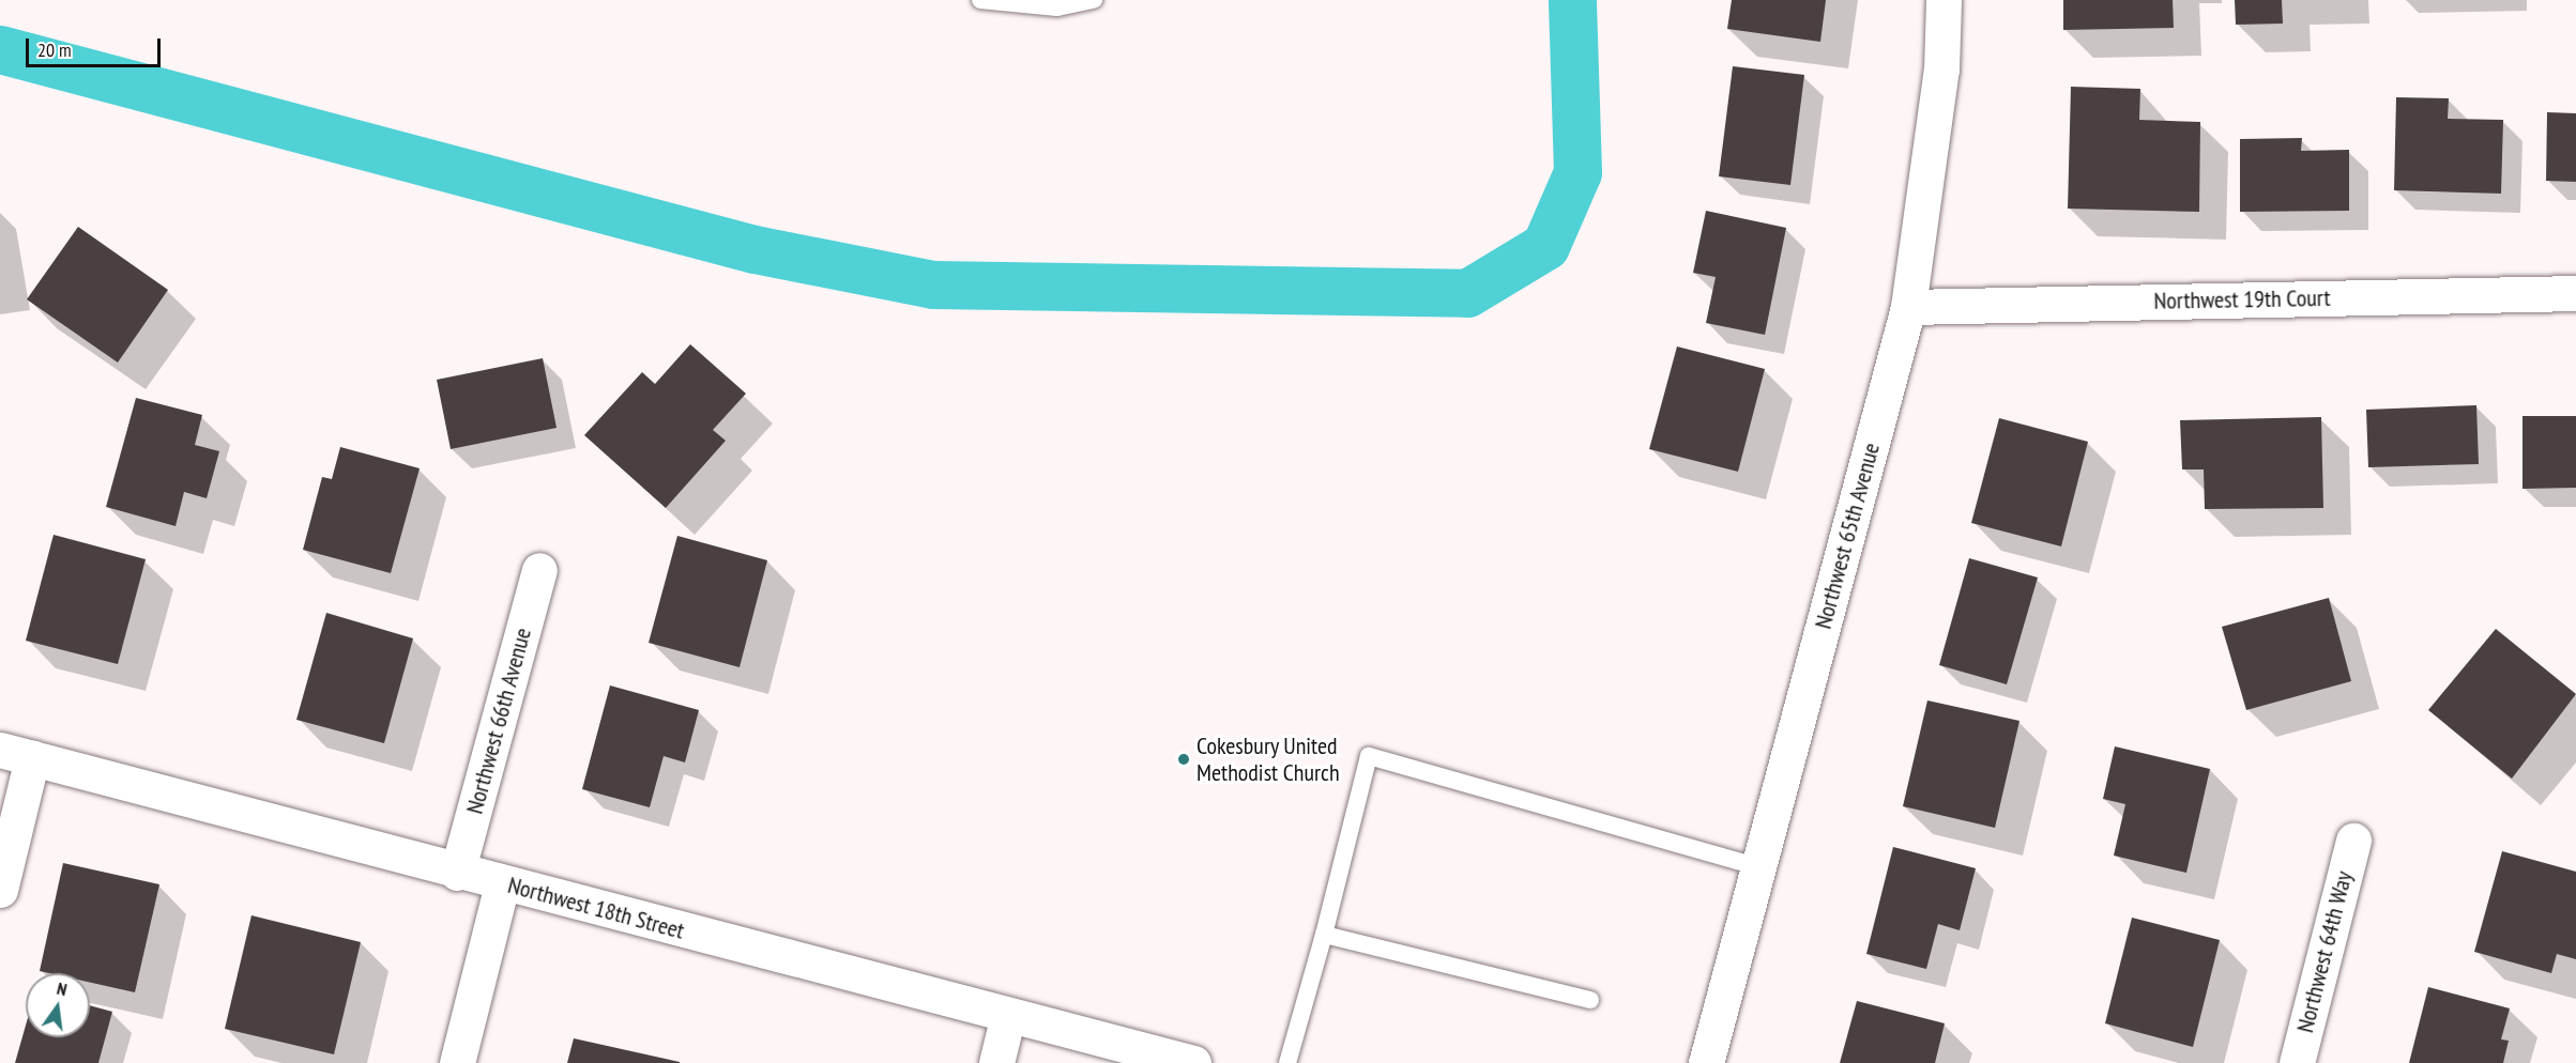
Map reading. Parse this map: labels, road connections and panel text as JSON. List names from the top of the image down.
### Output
{
  "streets": {
    "street": [
      "Northwest 19th Court",
      "Northwest 65th Avenue",
      "Northwest 66th Avenue",
      "Northwest 18th Street",
      "Northwest 64th Way"
    ]
  },
  "crossings": [
    ["Northwest 19th Court", "Northwest 65th Avenue"],
    ["Northwest 66th Avenue", "Northwest 18th Street"]
  ],
  "places": ["Cokesbury United Methodist Church"],
  "scale_bar": "20 m",
  "north": "top"
}
